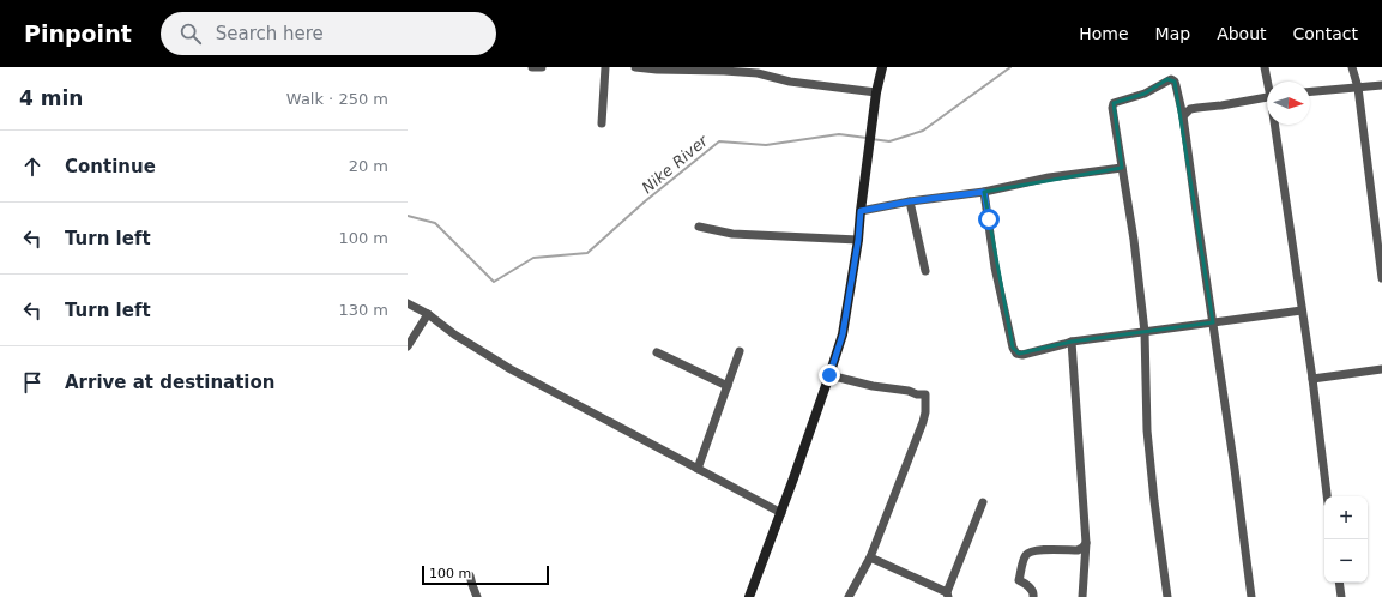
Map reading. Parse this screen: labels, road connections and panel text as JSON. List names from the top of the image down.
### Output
{
  "water": ["Nike River"],
  "scale_bar": "100 m",
  "north": "right",
  "page": {
    "header": "Pinpoint",
    "search": "Search here",
    "nav": [
      "Home",
      "Map",
      "About",
      "Contact"
    ],
    "heading": ["4 min", "Walk · 250 m"],
    "list": [
      ["Continue", "20 m"],
      ["Turn left", "100 m"],
      ["Turn left", "130 m"],
      "Arrive at destination"
    ],
    "map_buttons": ["+", "−"],
    "scale": "100 m"
  }
}
